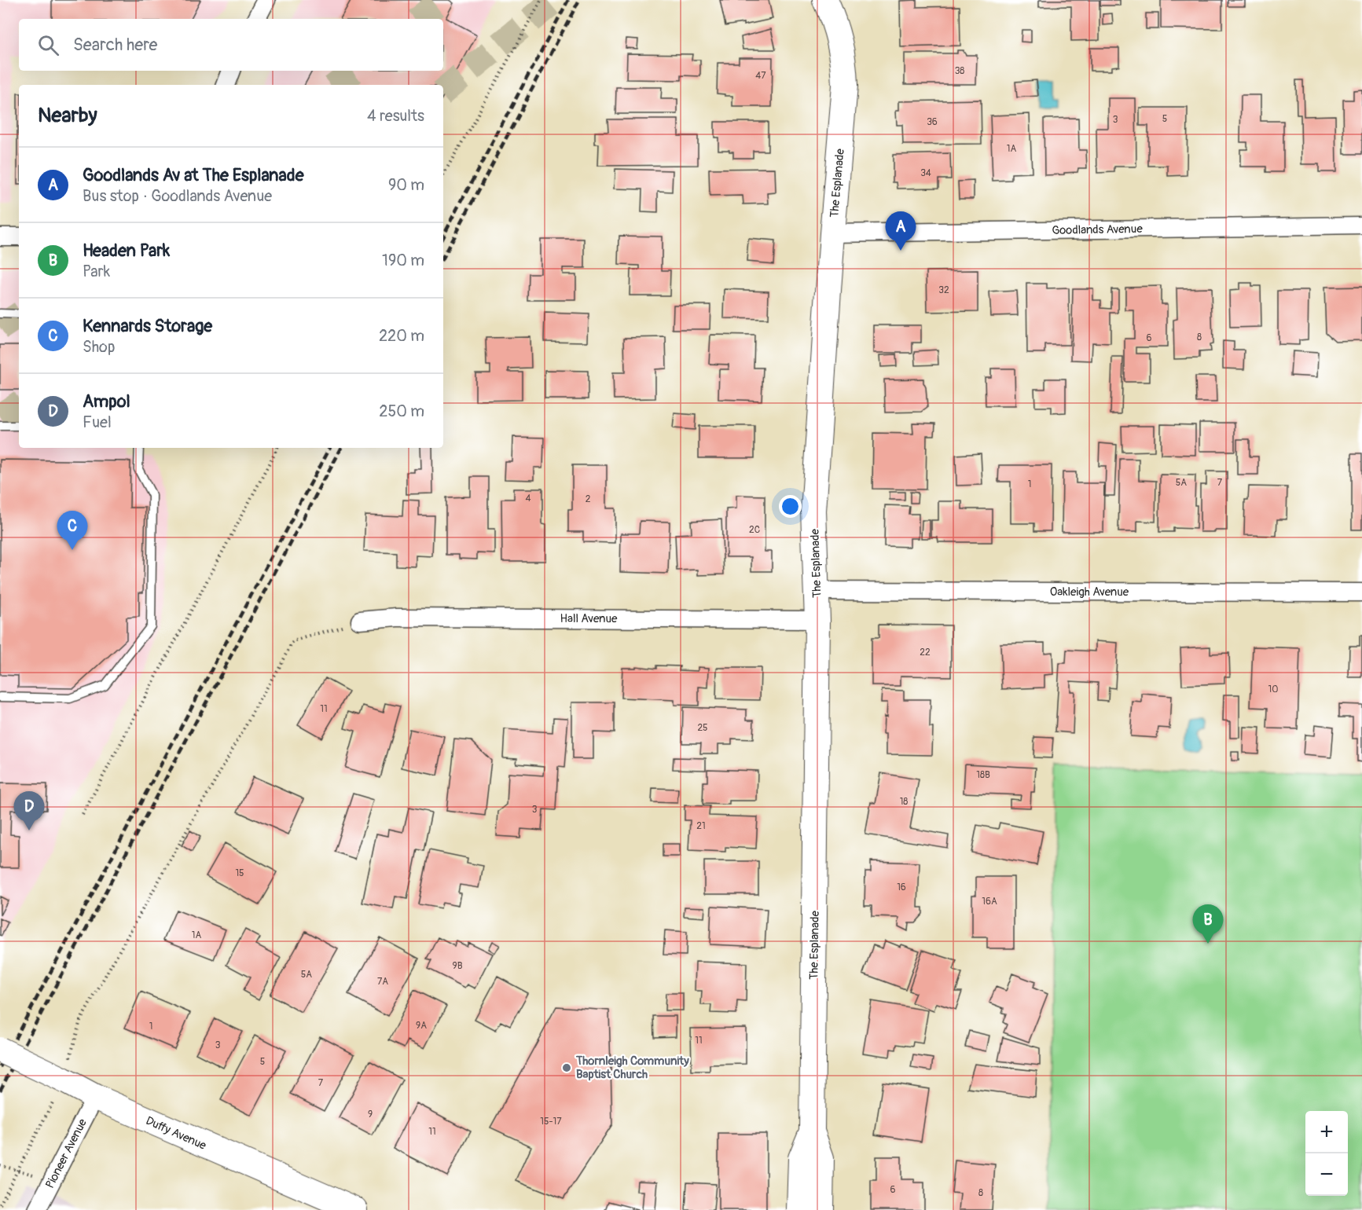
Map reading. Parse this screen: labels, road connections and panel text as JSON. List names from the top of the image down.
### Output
{
  "streets": {
    "main road": ["The Esplanade", "Duffy Avenue"],
    "street": [
      "Goodlands Avenue",
      "Oakleigh Avenue",
      "Hall Avenue",
      "Pioneer Avenue"
    ]
  },
  "crossings": [
    ["The Esplanade", "Goodlands Avenue"],
    ["The Esplanade", "Oakleigh Avenue"],
    ["The Esplanade", "Hall Avenue"],
    ["Duffy Avenue", "Pioneer Avenue"]
  ],
  "places": ["Thornleigh Community Baptist Church"],
  "house_numbers": [
    "38",
    "47",
    "5",
    "3",
    "36",
    "1A",
    "34",
    "32",
    "8",
    "6",
    "5A",
    "7",
    "1",
    "4",
    "2",
    "2C",
    "22",
    "10",
    "11",
    "25",
    "18B",
    "18",
    "3",
    "21",
    "15",
    "16",
    "16A",
    "1A",
    "9B",
    "5A",
    "7A",
    "9A",
    "1",
    "11",
    "3",
    "5",
    "7",
    "9",
    "15-17",
    "11",
    "6",
    "8"
  ],
  "page": {
    "search": "Search here",
    "heading": ["Nearby", "4 results"],
    "list": [
      {
        "mark": "A",
        "name": "Goodlands Av at The Esplanade",
        "note": "Bus stop · Goodlands Avenue",
        "value": "90 m"
      },
      {
        "mark": "B",
        "name": "Headen Park",
        "note": "Park",
        "value": "190 m"
      },
      {
        "mark": "C",
        "name": "Kennards Storage",
        "note": "Shop",
        "value": "220 m"
      },
      {
        "mark": "D",
        "name": "Ampol",
        "note": "Fuel",
        "value": "250 m"
      }
    ],
    "pins": [
      "A",
      "C",
      "D",
      "B"
    ],
    "map_buttons": ["+", "−"]
  }
}
